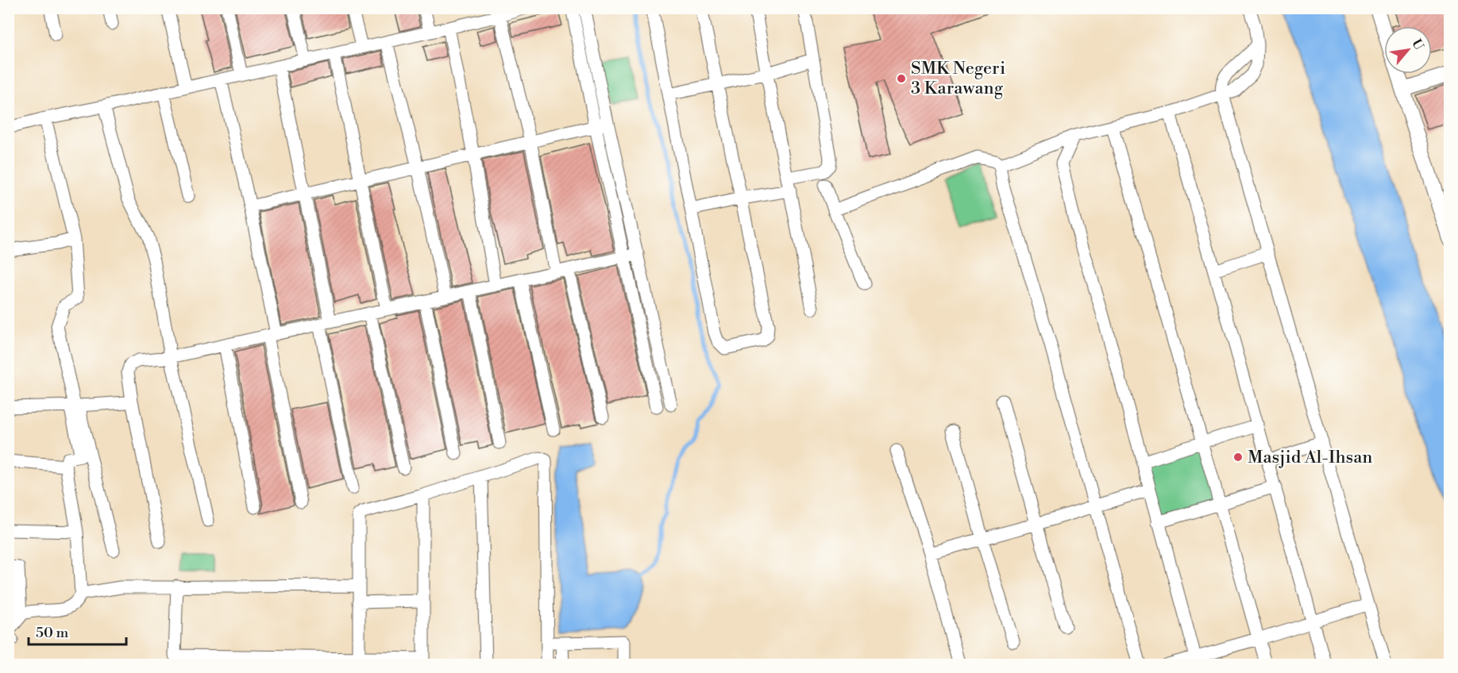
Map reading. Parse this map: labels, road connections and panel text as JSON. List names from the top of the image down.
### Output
{
  "places": ["SMK Negeri 3 Karawang", "Masjid Al-Ihsan"],
  "scale_bar": "50 m",
  "north": "top right"
}
